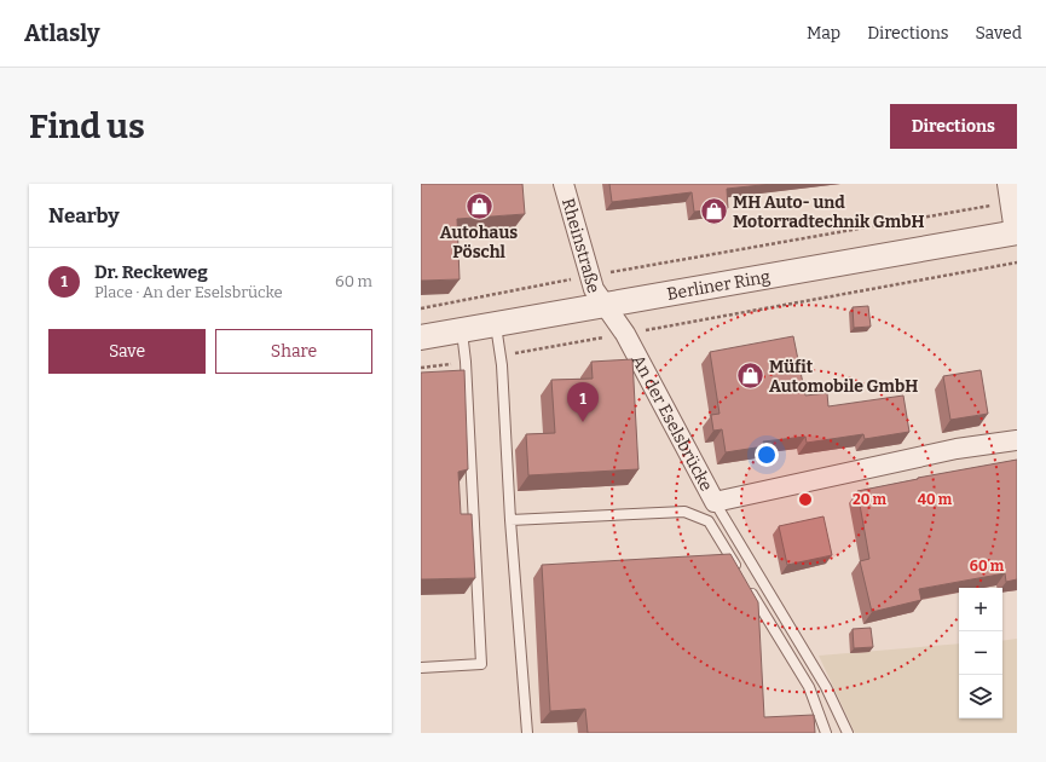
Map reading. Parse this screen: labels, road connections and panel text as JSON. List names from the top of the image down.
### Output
{
  "streets": {
    "street": ["Rheinstraße", "Berliner Ring", "An der Eselsbrücke"]
  },
  "crossings": [
    ["Rheinstraße", "Berliner Ring"],
    ["Rheinstraße", "An der Eselsbrücke"],
    ["Berliner Ring", "An der Eselsbrücke"]
  ],
  "places": {
    "shop": ["Autohaus Pöschl", "MH Auto- und Motorradtechnik GmbH", "Müfit Automobile GmbH"]
  },
  "page": {
    "header": "Atlasly",
    "nav": ["Map", "Directions", "Saved"],
    "buttons": [
      "Directions",
      ["Save", "Share"]
    ],
    "title": "Find us",
    "heading": "Nearby",
    "list": [
      {
        "mark": "1",
        "name": "Dr. Reckeweg",
        "note": "Place · An der Eselsbrücke",
        "value": "60 m"
      }
    ],
    "pins": "1",
    "map_buttons": ["+", "−"]
  },
  "rings": ["20 m", "40 m", "60 m"]
}
